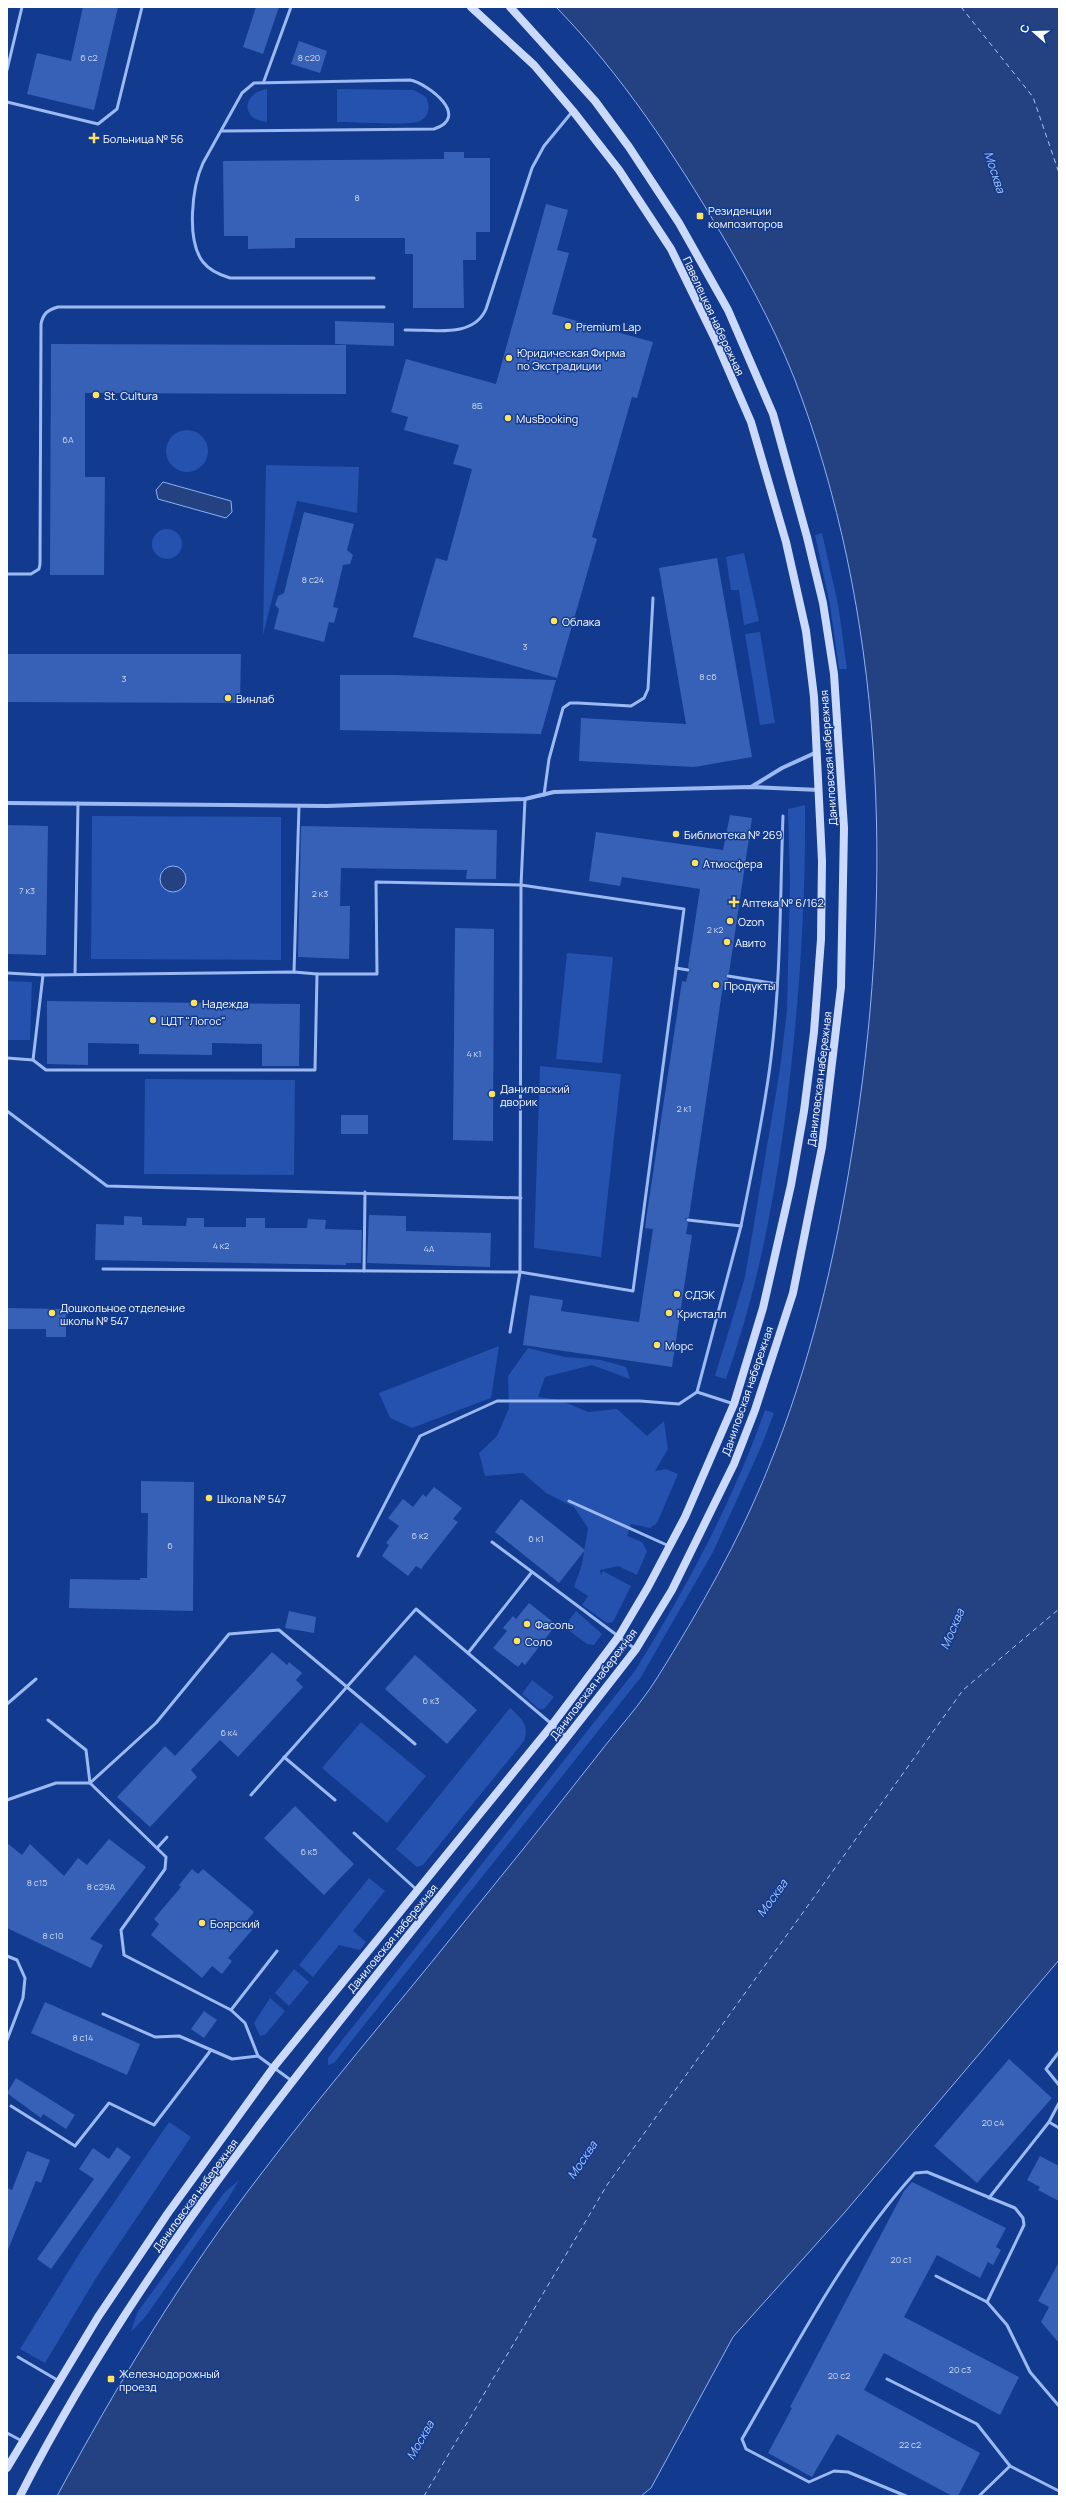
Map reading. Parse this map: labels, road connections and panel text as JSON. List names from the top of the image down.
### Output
{
  "streets": {
    "main road": ["Павелецкая набережная", "Даниловская набережная"]
  },
  "crossings": [
    ["Павелецкая набережная", "Даниловская набережная"]
  ],
  "water": ["Москва"],
  "places": {
    "health": ["Больница № 56", "Аптека № 6/162"],
    "transit": ["Резиденции композиторов", "Железнодорожный проезд"],
    "other": [
      "Premium Lap",
      "Юридическая Фирма по Экстрадиции",
      "St. Cultura",
      "MusBooking",
      "Облака",
      "Винлаб",
      "Библиотека № 269",
      "Атмосфера",
      "Ozon",
      "Авито",
      "Продукты",
      "Надежда",
      "ЦДТ \"Логос\"",
      "Даниловский дворик",
      "СДЭК",
      "Дошкольное отделение школы № 547",
      "Кристалл",
      "Морс",
      "Школа № 547",
      "Фасоль",
      "Соло",
      "Боярский"
    ]
  },
  "house_numbers": [
    "6 с2",
    "8 с20",
    "8",
    "8Б",
    "6А",
    "8 с24",
    "3",
    "8 с6",
    "3",
    "7 к3",
    "2 к3",
    "2 к2",
    "4 к1",
    "2 к1",
    "4 к2",
    "4А",
    "6 к2",
    "6 к1",
    "6",
    "6 к3",
    "6 к4",
    "6 к5",
    "8 с15",
    "8 с29А",
    "8 с10",
    "8 с14",
    "20 с4",
    "20 с1",
    "20 с3",
    "20 с2",
    "22 с2"
  ],
  "north": "left"
}
